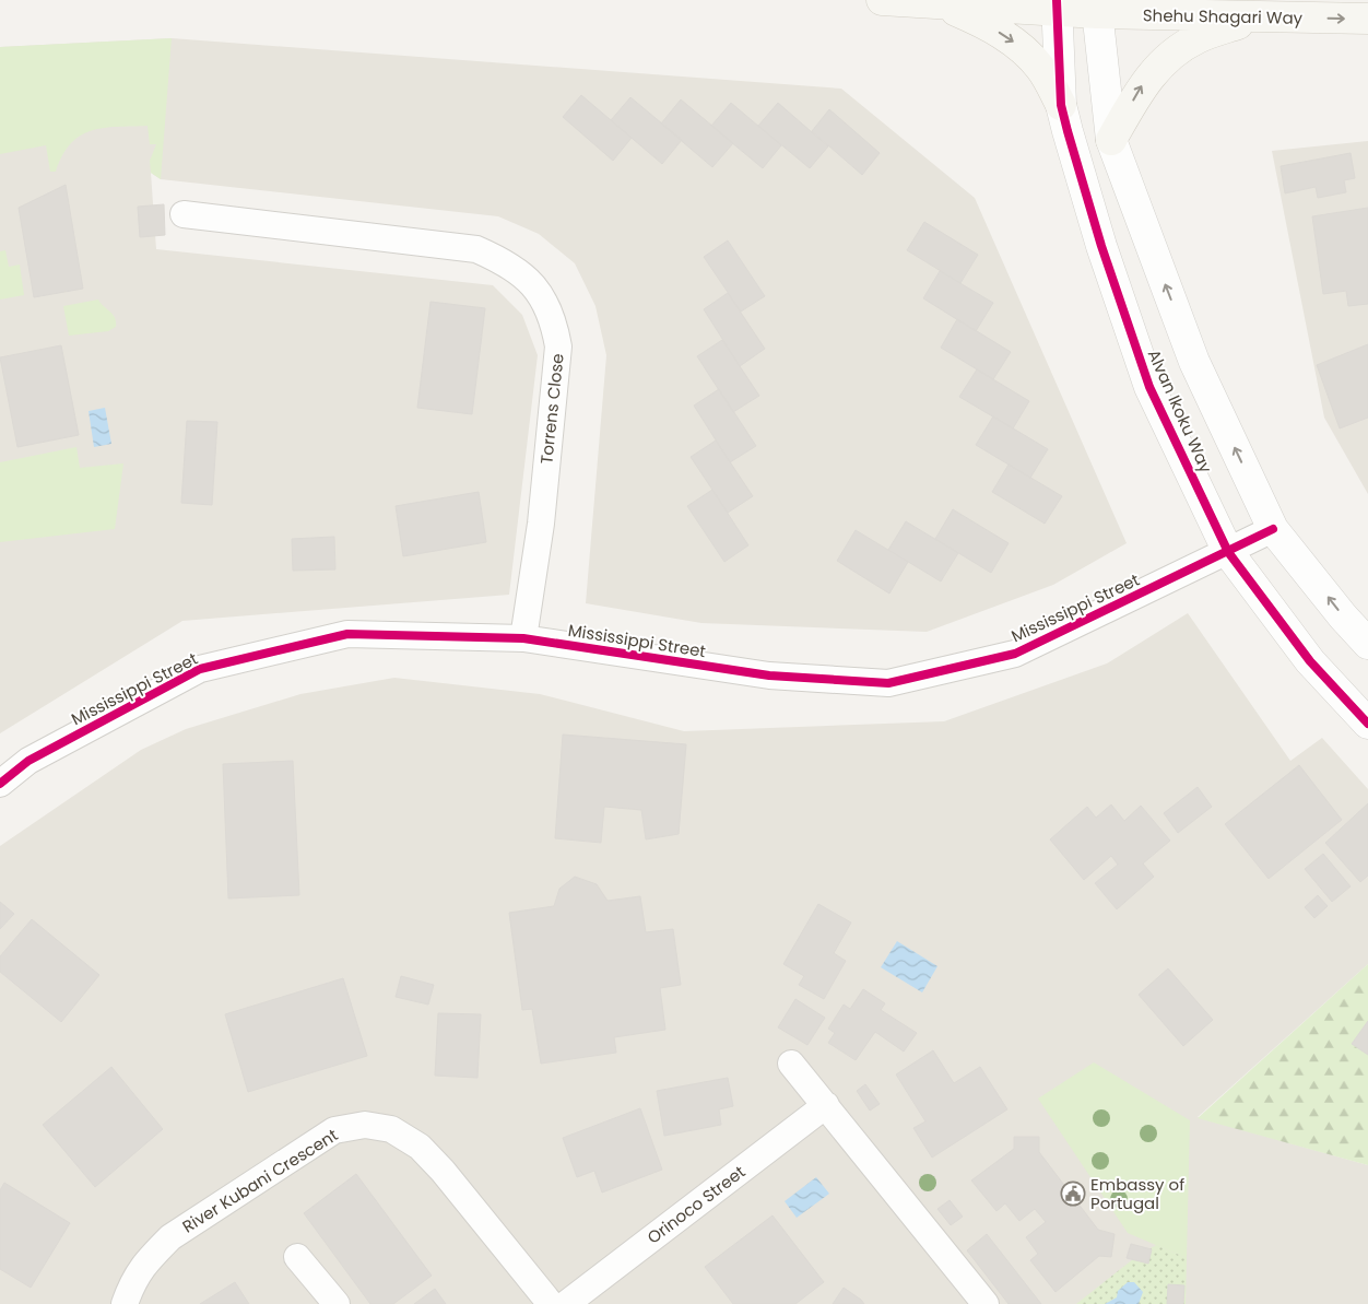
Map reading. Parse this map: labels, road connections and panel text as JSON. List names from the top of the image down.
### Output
{
  "streets": {
    "main road": ["Shehu Shagari Way"],
    "street": [
      "Torrens Close",
      "Alvan Ikoku Way",
      "Mississippi Street",
      "River Kubani Crescent",
      "Orinoco Street"
    ]
  },
  "crossings": [
    ["Shehu Shagari Way", "Alvan Ikoku Way"],
    ["Torrens Close", "Mississippi Street"],
    ["Alvan Ikoku Way", "Mississippi Street"]
  ],
  "places": {
    "public building": ["Embassy of Portugal"]
  }
}
